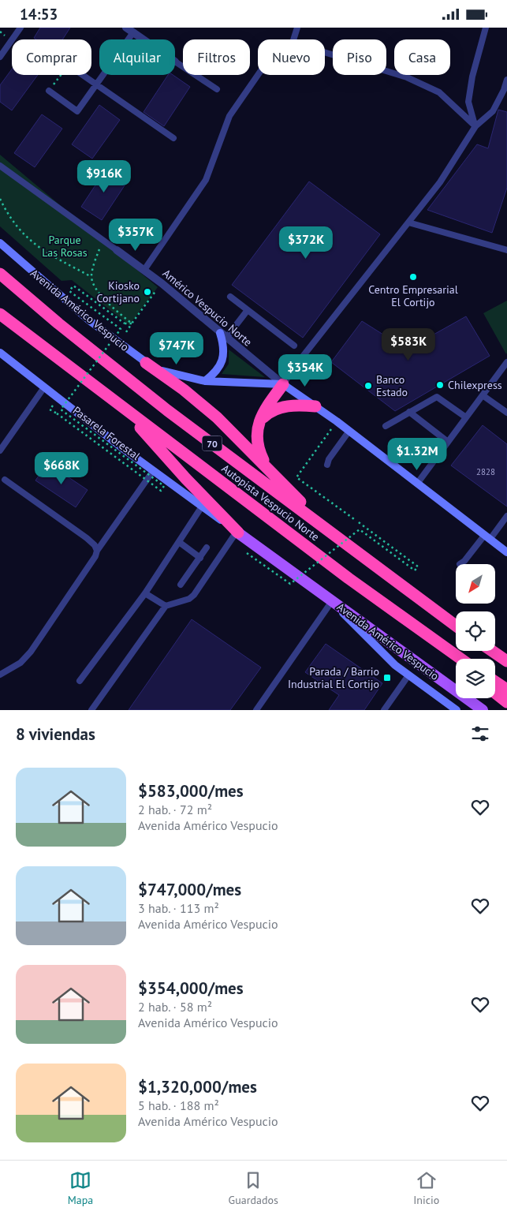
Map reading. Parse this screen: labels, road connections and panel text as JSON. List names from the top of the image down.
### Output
{
  "streets": {
    "highway": ["70", "Autopista Vespucio Norte"],
    "main road": ["Avenida Américo Vespucio"],
    "street": ["Américo Vespucio Norte"],
    "path": ["Pasarela Forestal"]
  },
  "crossings": [
    ["Américo Vespucio Norte", "Avenida Américo Vespucio"]
  ],
  "parks": ["Parque Las Rosas"],
  "places": {
    "other": [
      "Centro Empresarial El Cortijo",
      "Kiosko Cortijano",
      "Chilexpress",
      "Banco Estado"
    ],
    "transit": ["Parada / Barrio Industrial El Cortijo"]
  },
  "house_numbers": ["2828"],
  "north": "bottom left",
  "page": {
    "status": "14:53",
    "chip": [
      "Comprar",
      "Alquilar",
      "Filtros",
      "Nuevo",
      "Piso",
      "Casa"
    ],
    "price": [
      "$916K",
      "$357K",
      "$372K",
      "$583K",
      "$747K",
      "$354K",
      "$1.32M",
      "$668K"
    ],
    "heading": "8 viviendas",
    "list": [
      {
        "name": "$583,000/mes",
        "note": "2 hab. · 72 m² · Avenida Américo Vespucio"
      },
      {
        "name": "$747,000/mes",
        "note": "3 hab. · 113 m² · Avenida Américo Vespucio"
      },
      {
        "name": "$354,000/mes",
        "note": "2 hab. · 58 m² · Avenida Américo Vespucio"
      },
      {
        "name": "$1,320,000/mes",
        "note": "5 hab. · 188 m² · Avenida Américo Vespucio"
      }
    ],
    "tabs": ["Mapa", "Guardados", "Inicio"]
  }
}
